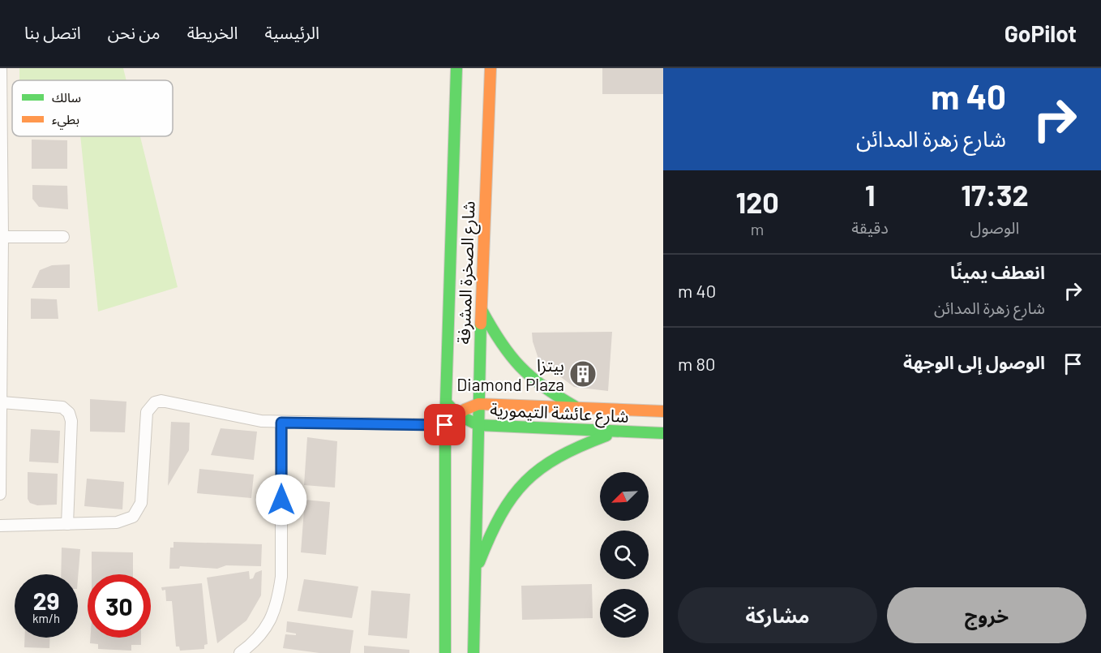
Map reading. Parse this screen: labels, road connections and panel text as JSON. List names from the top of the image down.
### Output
{
  "streets": {
    "main road": ["شارع الصخرة المشرفة", "شارع عائشة التيمورية"]
  },
  "crossings": [
    ["شارع الصخرة المشرفة", "شارع عائشة التيمورية"]
  ],
  "places": {
    "building": ["بيتزا Diamond Plaza"]
  },
  "legend": ["سالك", "بطيء"],
  "north": "bottom left",
  "page": {
    "header": "GoPilot",
    "nav": [
      "الرئيسية",
      "الخريطة",
      "من نحن",
      "اتصل بنا"
    ],
    "turn": ["40 m", "شارع زهرة المدائن"],
    "eta": [
      "17:32",
      "الوصول",
      "1",
      "دقيقة",
      "120",
      "m"
    ],
    "list": [
      {
        "name": "انعطف يمينًا",
        "note": "شارع زهرة المدائن",
        "value": "40 m"
      },
      {
        "name": "الوصول إلى الوجهة",
        "value": "80 m"
      }
    ],
    "speed": "29 km/h",
    "limit": "30",
    "buttons": ["خروج", "مشاركة"]
  }
}
